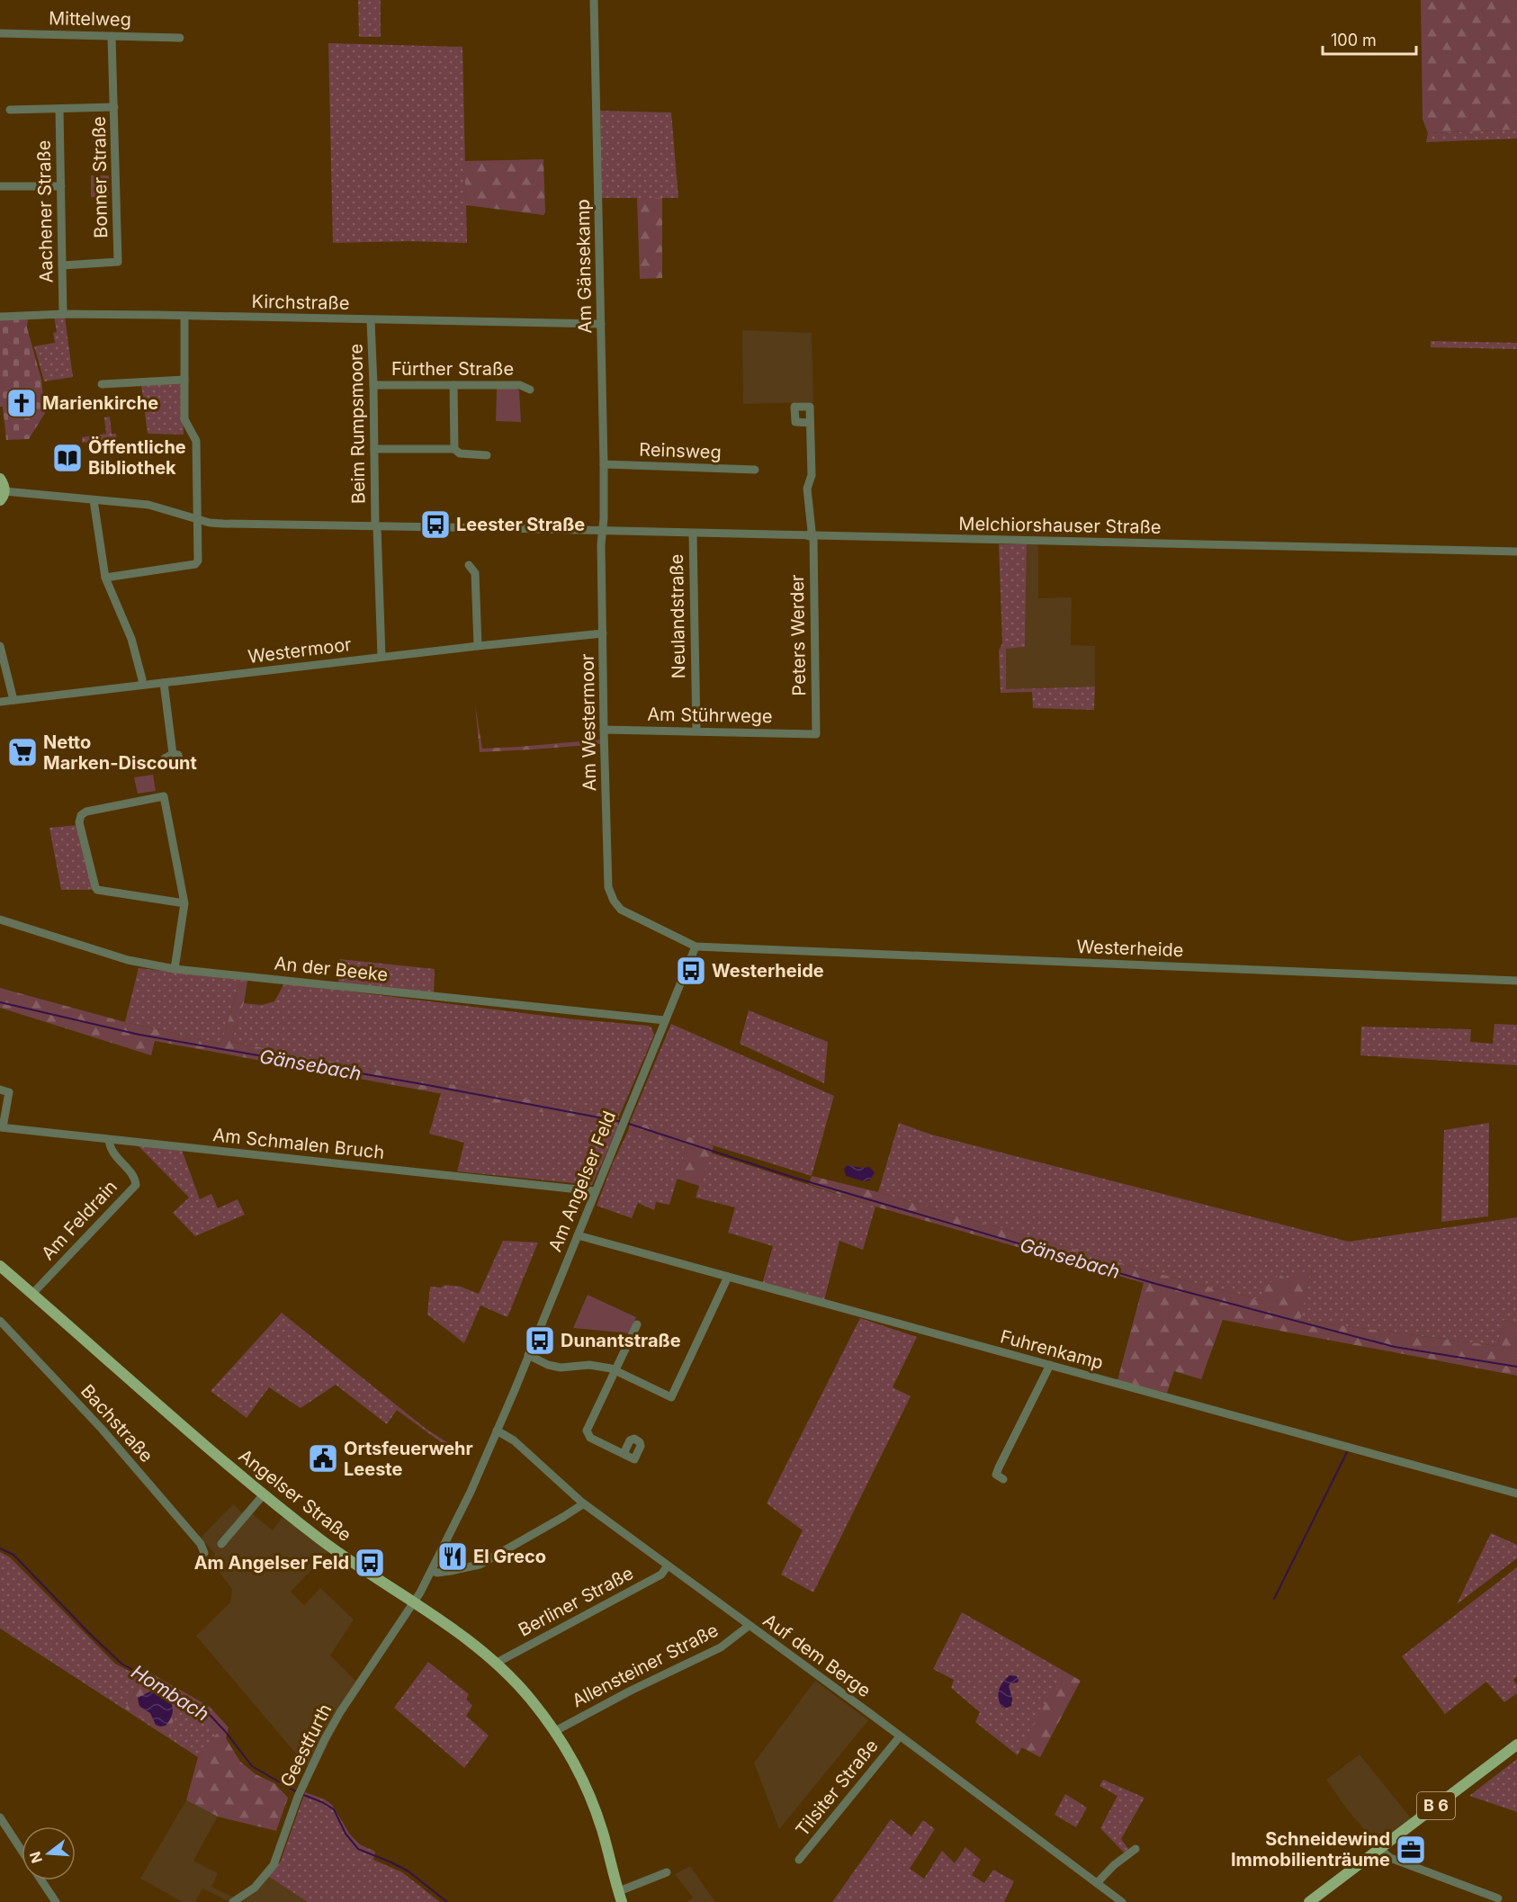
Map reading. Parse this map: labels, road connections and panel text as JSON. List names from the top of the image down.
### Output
{
  "streets": {
    "main road": ["Angelser Straße", "B 6"],
    "street": [
      "Mittelweg",
      "Bonner Straße",
      "Aachener Straße",
      "Am Gänsekamp",
      "Kirchstraße",
      "Fürther Straße",
      "Beim Rumpsmoore",
      "Reinsweg",
      "Melchiorshauser Straße",
      "Neulandstraße",
      "Peters Werder",
      "Westermoor",
      "Am Stührwege",
      "Am Westermoor",
      "Westerheide",
      "An der Beeke",
      "Am Schmalen Bruch",
      "Am Angelser Feld",
      "Am Feldrain",
      "Fuhrenkamp",
      "Bachstraße",
      "Berliner Straße",
      "Auf dem Berge",
      "Allensteiner Straße",
      "Geestfurth",
      "Tilsiter Straße"
    ]
  },
  "crossings": [
    ["Mittelweg", "Bonner Straße"],
    ["Bonner Straße", "Aachener Straße"],
    ["Aachener Straße", "Kirchstraße"],
    ["Am Gänsekamp", "Kirchstraße"],
    ["Am Gänsekamp", "Reinsweg"],
    ["Am Gänsekamp", "Melchiorshauser Straße"],
    ["Am Gänsekamp", "Am Westermoor"],
    ["Kirchstraße", "Beim Rumpsmoore"],
    ["Fürther Straße", "Beim Rumpsmoore"],
    ["Beim Rumpsmoore", "Westermoor"],
    ["Melchiorshauser Straße", "Neulandstraße"],
    ["Melchiorshauser Straße", "Peters Werder"],
    ["Melchiorshauser Straße", "Am Westermoor"],
    ["Neulandstraße", "Am Stührwege"],
    ["Peters Werder", "Am Stührwege"],
    ["Westermoor", "Am Westermoor"],
    ["Am Stührwege", "Am Westermoor"],
    ["Am Westermoor", "Westerheide"],
    ["Westerheide", "Am Angelser Feld"],
    ["An der Beeke", "Am Angelser Feld"],
    ["Am Schmalen Bruch", "Am Angelser Feld"],
    ["Am Schmalen Bruch", "Am Feldrain"],
    ["Am Angelser Feld", "Fuhrenkamp"],
    ["Am Angelser Feld", "Angelser Straße"],
    ["Am Angelser Feld", "Auf dem Berge"],
    ["Am Angelser Feld", "Geestfurth"],
    ["Am Feldrain", "Angelser Straße"],
    ["Angelser Straße", "Berliner Straße"],
    ["Angelser Straße", "Allensteiner Straße"],
    ["Angelser Straße", "Geestfurth"],
    ["Berliner Straße", "Auf dem Berge"],
    ["Auf dem Berge", "Allensteiner Straße"],
    ["Auf dem Berge", "Tilsiter Straße"]
  ],
  "water": ["Gänsebach", "Hombach"],
  "places": {
    "church": ["Marienkirche"],
    "library": ["Öffentliche Bibliothek"],
    "bus stop": [
      "Leester Straße",
      "Westerheide",
      "Dunantstraße",
      "Am Angelser Feld"
    ],
    "supermarket": ["Netto Marken-Discount"],
    "public building": ["Ortsfeuerwehr Leeste"],
    "restaurant": ["El Greco"],
    "office": ["Schneidewind Immobilienträume"]
  },
  "scale_bar": "100 m",
  "north": "left"
}
